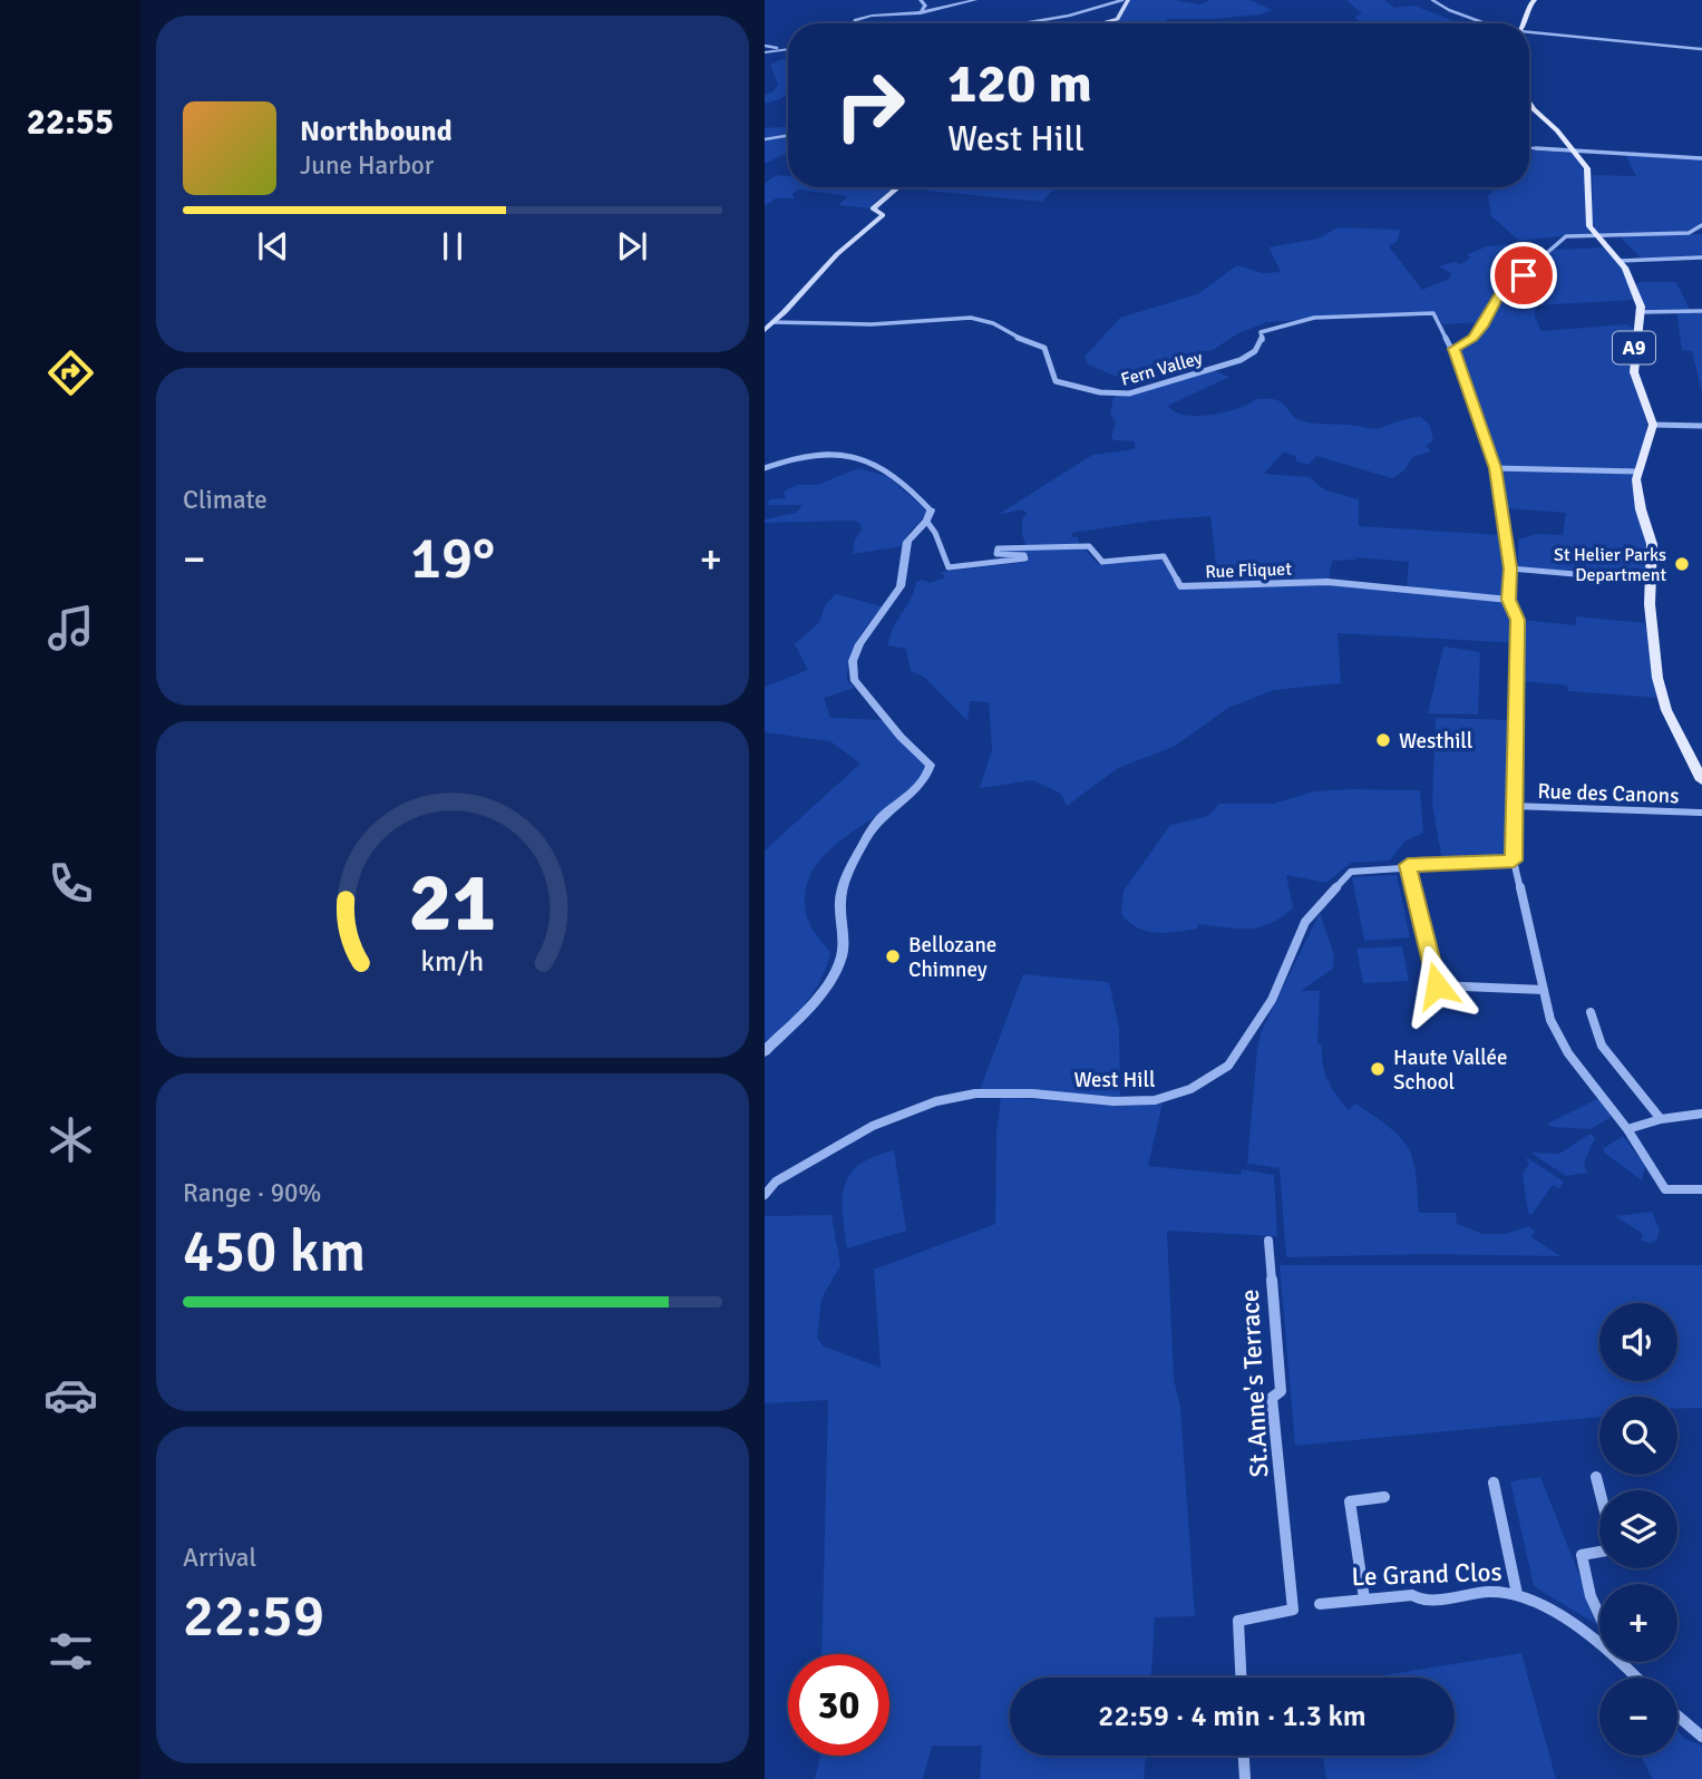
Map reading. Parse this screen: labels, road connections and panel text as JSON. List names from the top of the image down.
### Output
{
  "streets": {
    "main road": ["A9"],
    "street": [
      "Fern Valley",
      "Rue Fliquet",
      "Rue des Canons",
      "West Hill",
      "St.Anne's Terrace",
      "Le Grand Clos"
    ]
  },
  "places": [
    "St Helier Parks Department",
    "Westhill",
    "Bellozane Chimney",
    "Haute Vallée School"
  ],
  "page": {
    "tabs": "22:55",
    "turn": ["120 m", "West Hill"],
    "song": ["Northbound", "June Harbor"],
    "tile": [
      "Climate",
      ["Range · 90%", "450 km"],
      ["Arrival", "22:59"]
    ],
    "heat": ["−", "19°", "+"],
    "map_buttons": ["+", "−"],
    "limit": "30",
    "trip": "22:59 · 4 min · 1.3 km",
    "gauge": ["21", "km/h"]
  }
}
